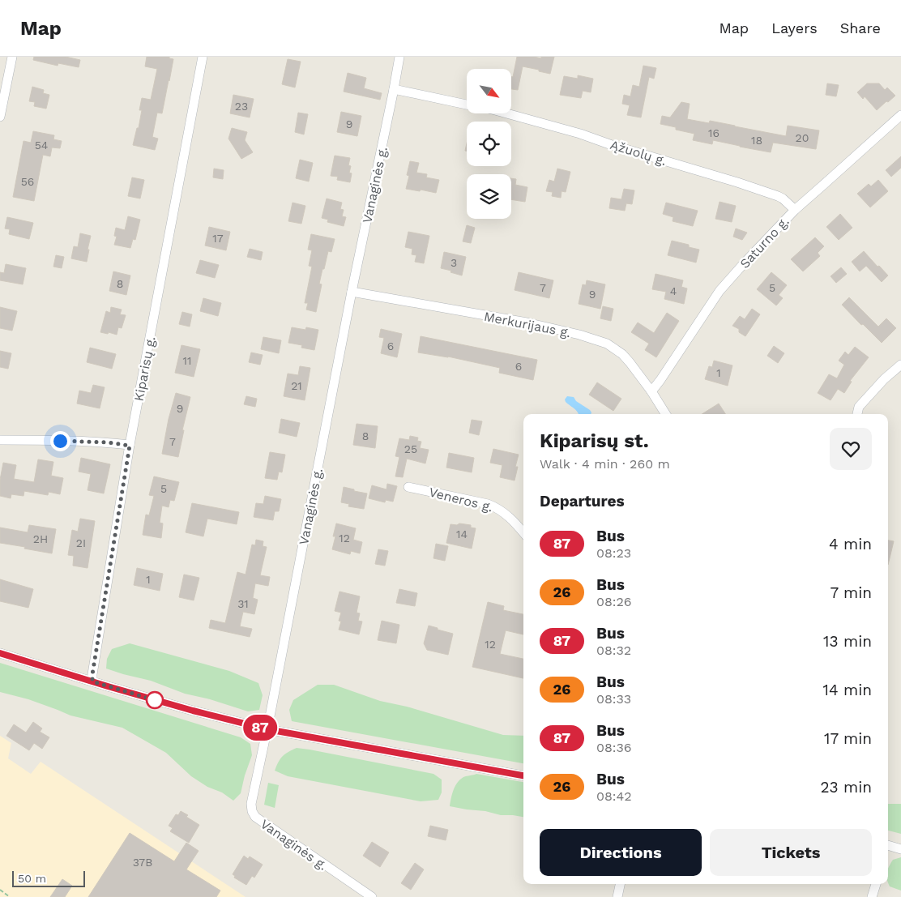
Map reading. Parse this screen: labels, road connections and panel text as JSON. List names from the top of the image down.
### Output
{
  "streets": {
    "street": [
      "Ąžuolų g.",
      "Vanaginės g.",
      "Saturno g.",
      "Merkurijaus g.",
      "Kiparisų g.",
      "Veneros g."
    ]
  },
  "crossings": [
    ["Ąžuolų g.", "Vanaginės g."],
    ["Ąžuolų g.", "Saturno g."],
    ["Vanaginės g.", "Merkurijaus g."],
    ["Saturno g.", "Merkurijaus g."]
  ],
  "lines": ["bus line 87"],
  "house_numbers": [
    "23",
    "9",
    "16",
    "20",
    "18",
    "54",
    "56",
    "17",
    "3",
    "8",
    "7",
    "5",
    "4",
    "9",
    "6",
    "11",
    "6",
    "1",
    "21",
    "9",
    "8",
    "7",
    "25",
    "5",
    "14",
    "12",
    "2H",
    "2I",
    "1",
    "31",
    "12",
    "37B"
  ],
  "scale_bar": "50 m",
  "north": "bottom right",
  "page": {
    "header": "Map",
    "nav": ["Map", "Layers", "Share"],
    "on_map": "87",
    "heading": [
      ["Kiparisų st.", "Walk · 4 min · 260 m"],
      "Departures"
    ],
    "list": [
      {
        "mark": "87",
        "name": "Bus",
        "note": "08:23",
        "value": "4 min"
      },
      {
        "mark": "26",
        "name": "Bus",
        "note": "08:26",
        "value": "7 min"
      },
      {
        "mark": "87",
        "name": "Bus",
        "note": "08:32",
        "value": "13 min"
      },
      {
        "mark": "26",
        "name": "Bus",
        "note": "08:33",
        "value": "14 min"
      },
      {
        "mark": "87",
        "name": "Bus",
        "note": "08:36",
        "value": "17 min"
      },
      {
        "mark": "26",
        "name": "Bus",
        "note": "08:42",
        "value": "23 min"
      }
    ],
    "buttons": ["Directions", "Tickets"],
    "scale": "50 m"
  }
}
